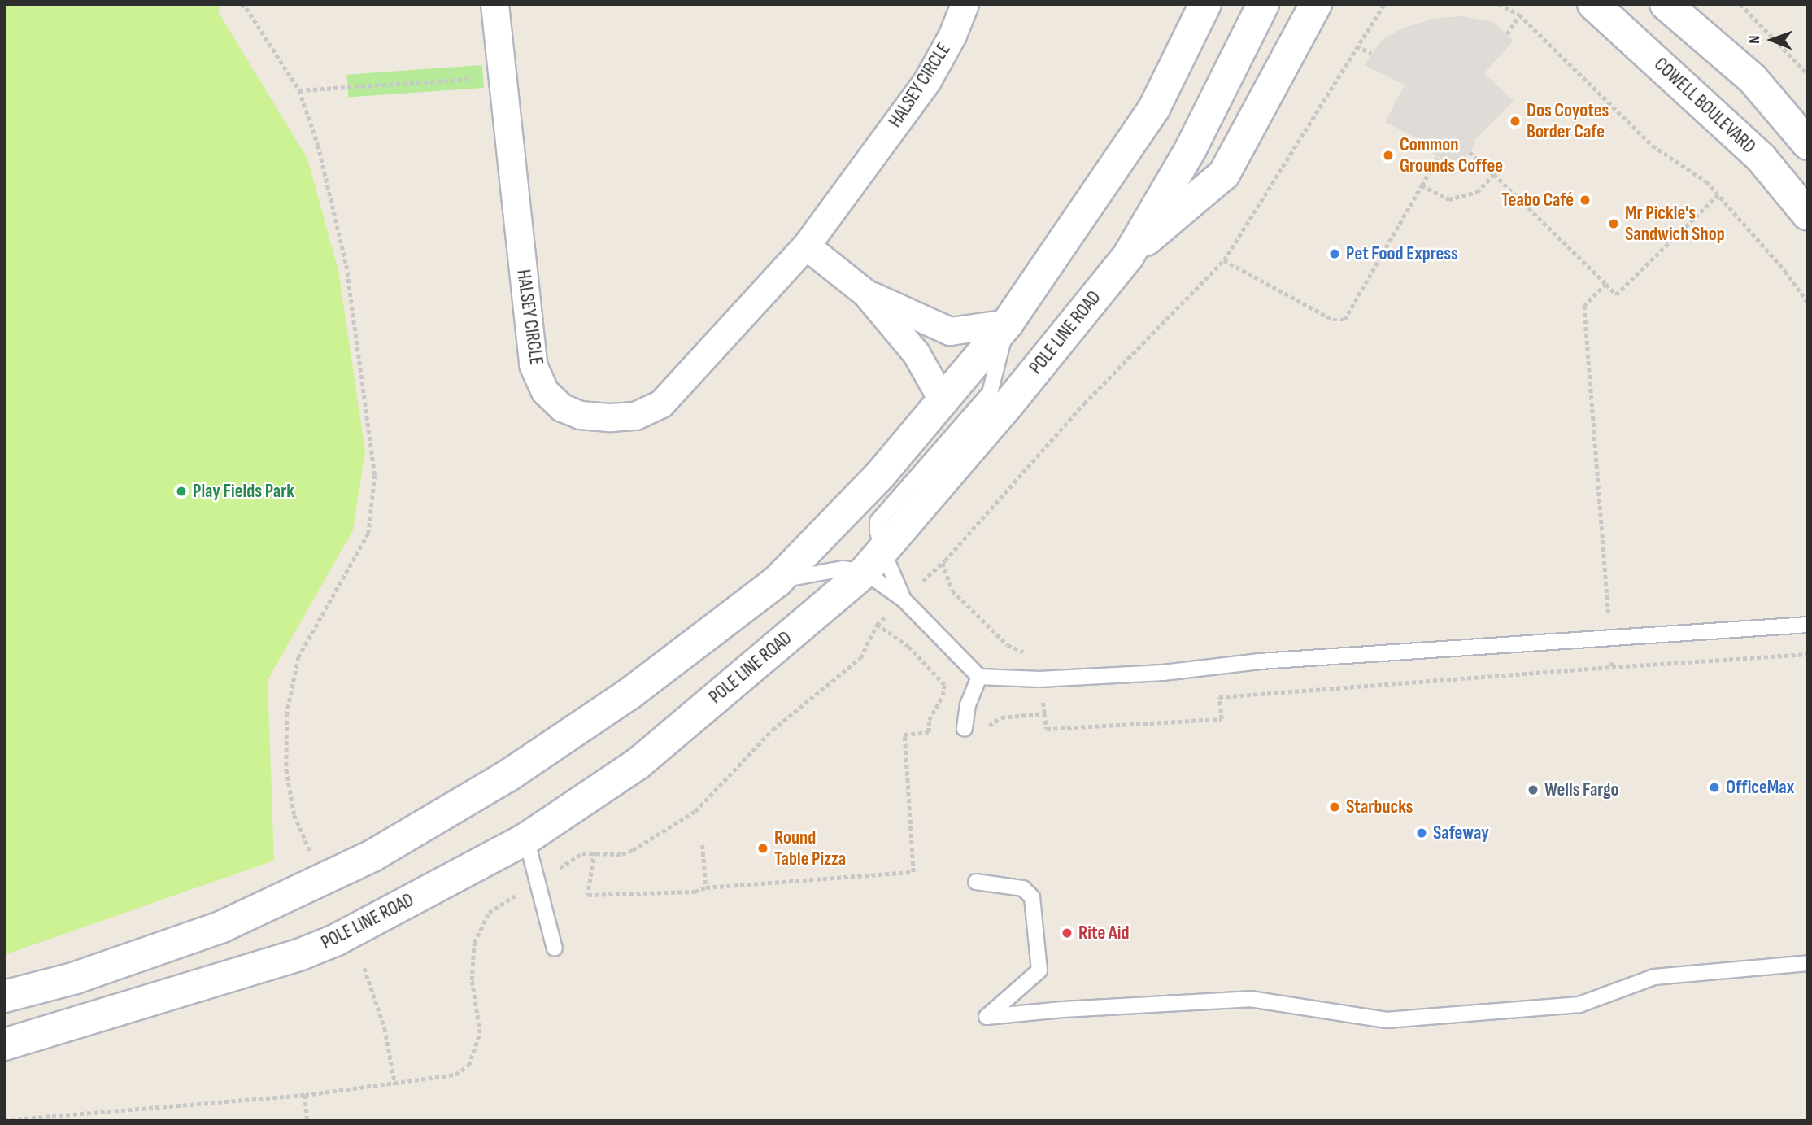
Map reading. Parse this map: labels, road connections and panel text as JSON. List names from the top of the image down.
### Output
{
  "streets": {
    "main road": ["COWELL BOULEVARD", "POLE LINE ROAD"],
    "street": ["HALSEY CIRCLE"]
  },
  "places": [
    "Dos Coyotes Border Cafe",
    "Common Grounds Coffee",
    "Teabo Café",
    "Mr Pickle's Sandwich Shop",
    "Pet Food Express",
    "Play Fields Park",
    "OfficeMax",
    "Wells Fargo",
    "Starbucks",
    "Safeway",
    "Round Table Pizza",
    "Rite Aid"
  ],
  "north": "left"
}
